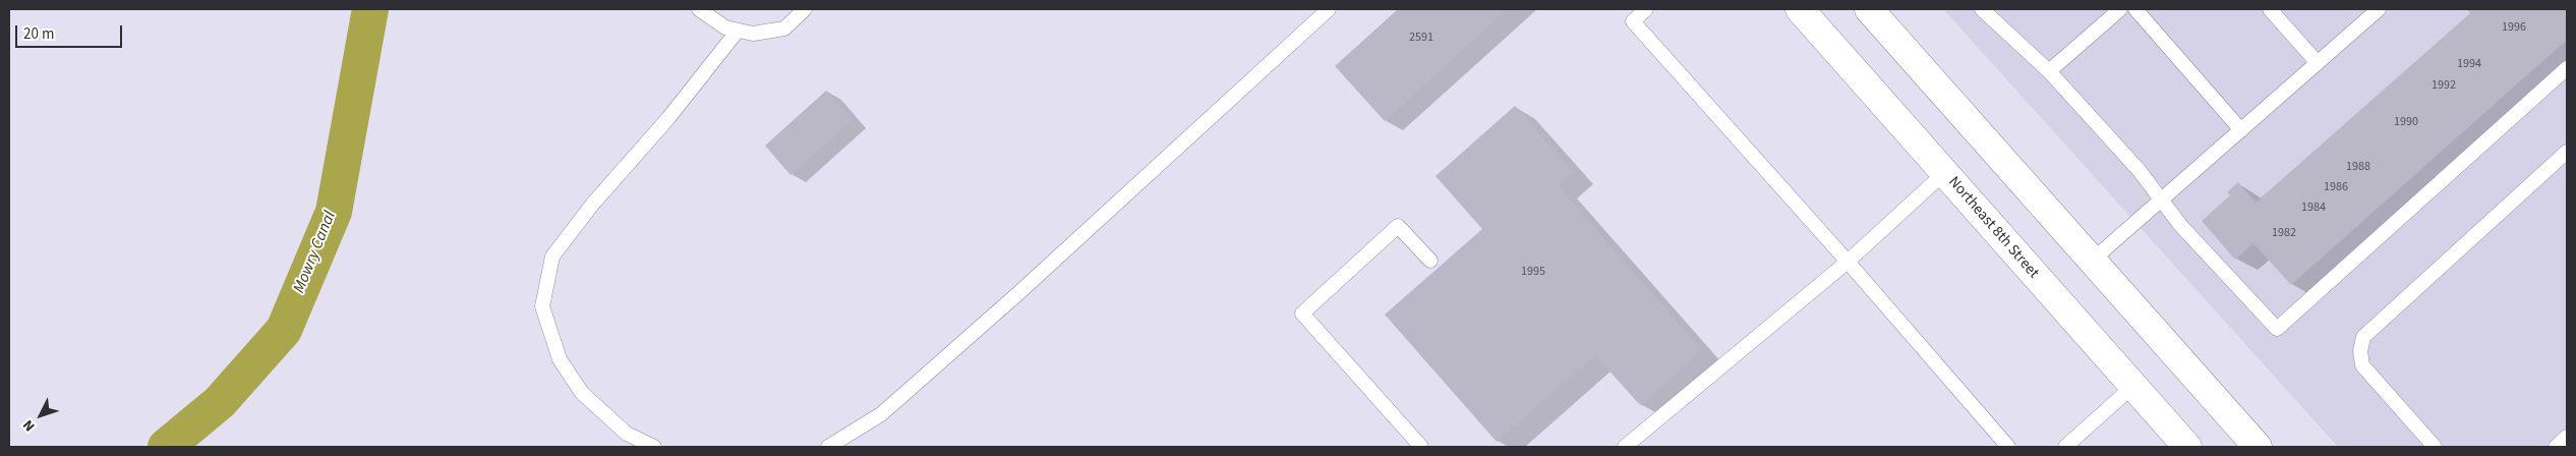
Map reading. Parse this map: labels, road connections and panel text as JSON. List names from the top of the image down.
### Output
{
  "streets": {
    "main road": ["Northeast 8th Street"]
  },
  "water": ["Mowry Canal"],
  "house_numbers": [
    "1996",
    "2591",
    "1994",
    "1992",
    "1990",
    "1988",
    "1986",
    "1984",
    "1982",
    "1995"
  ],
  "scale_bar": "20 m",
  "north": "bottom left"
}
